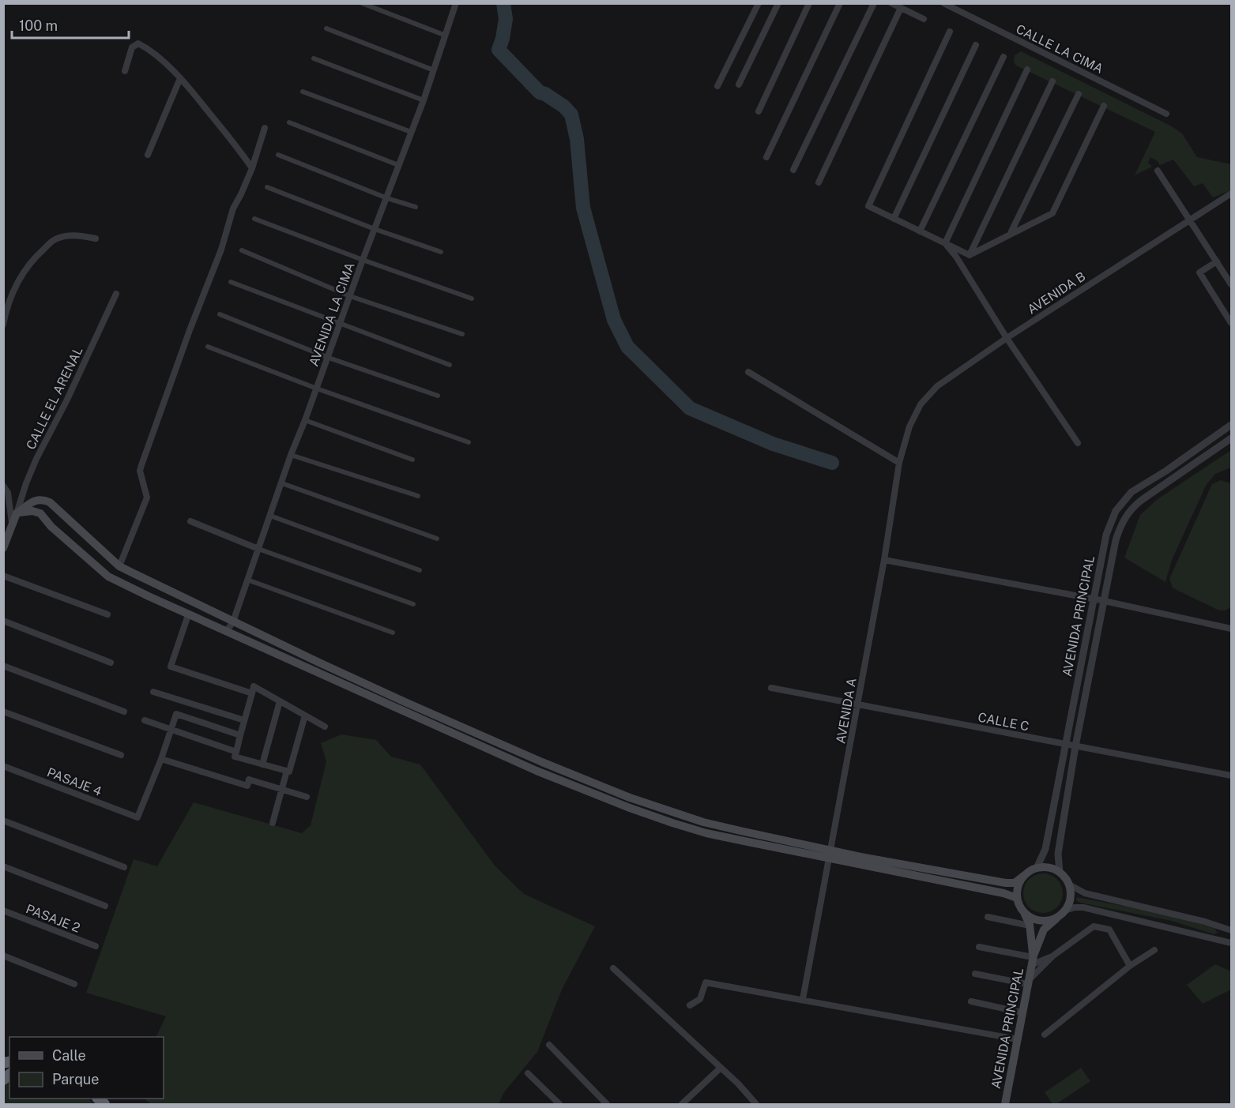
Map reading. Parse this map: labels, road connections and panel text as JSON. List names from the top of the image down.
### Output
{
  "streets": {
    "main road": ["AVENIDA PRINCIPAL"],
    "street": [
      "CALLE LA CIMA",
      "AVENIDA B",
      "AVENIDA LA CIMA",
      "CALLE EL ARENAL",
      "AVENIDA A",
      "CALLE C",
      "PASAJE 4",
      "PASAJE 2"
    ]
  },
  "crossings": [
    ["AVENIDA B", "AVENIDA A"],
    ["AVENIDA PRINCIPAL", "CALLE C"],
    ["AVENIDA A", "CALLE C"]
  ],
  "legend": ["Calle", "Parque"],
  "scale_bar": "100 m"
}
